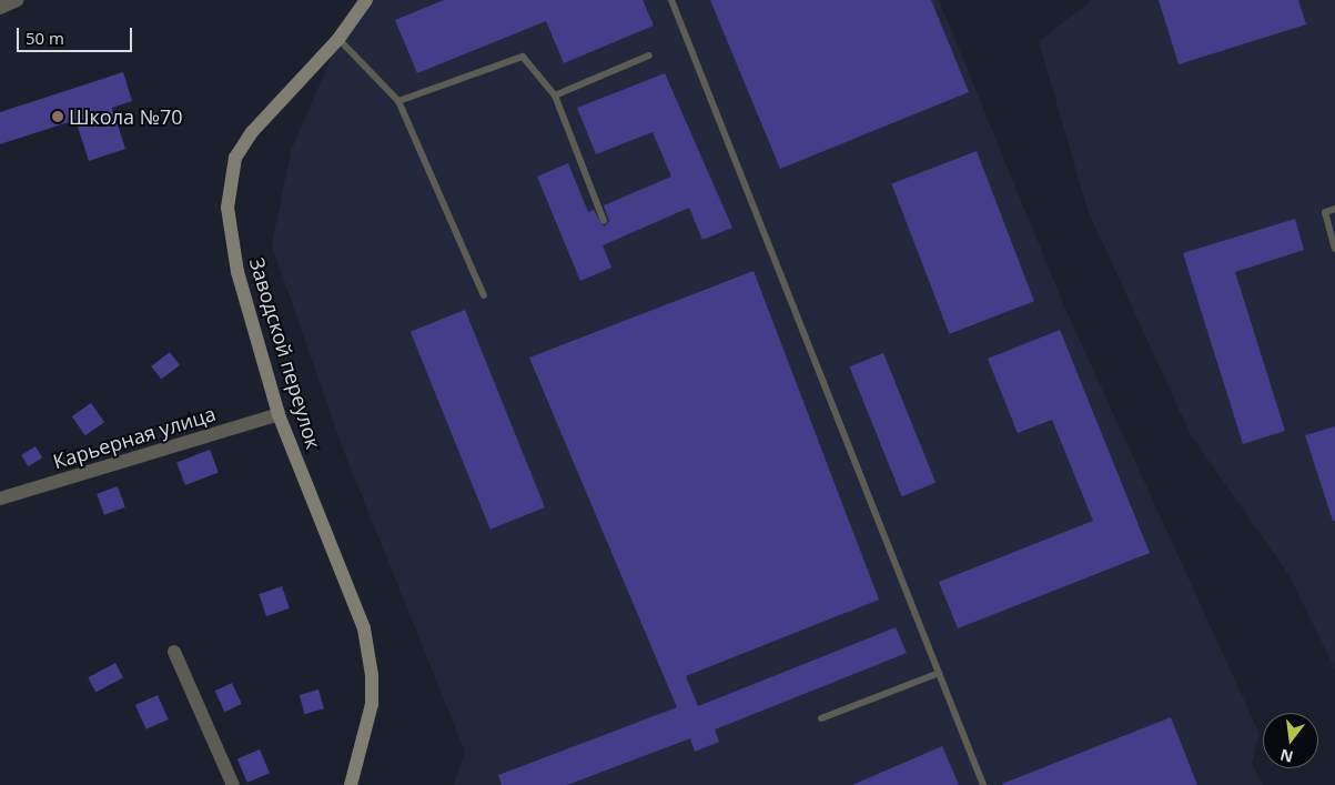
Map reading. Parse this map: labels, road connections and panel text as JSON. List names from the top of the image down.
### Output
{
  "streets": {
    "main road": ["Заводской переулок"],
    "street": ["Карьерная улица"]
  },
  "crossings": [
    ["Заводской переулок", "Карьерная улица"]
  ],
  "places": ["Школа №70"],
  "scale_bar": "50 m",
  "north": "bottom"
}
